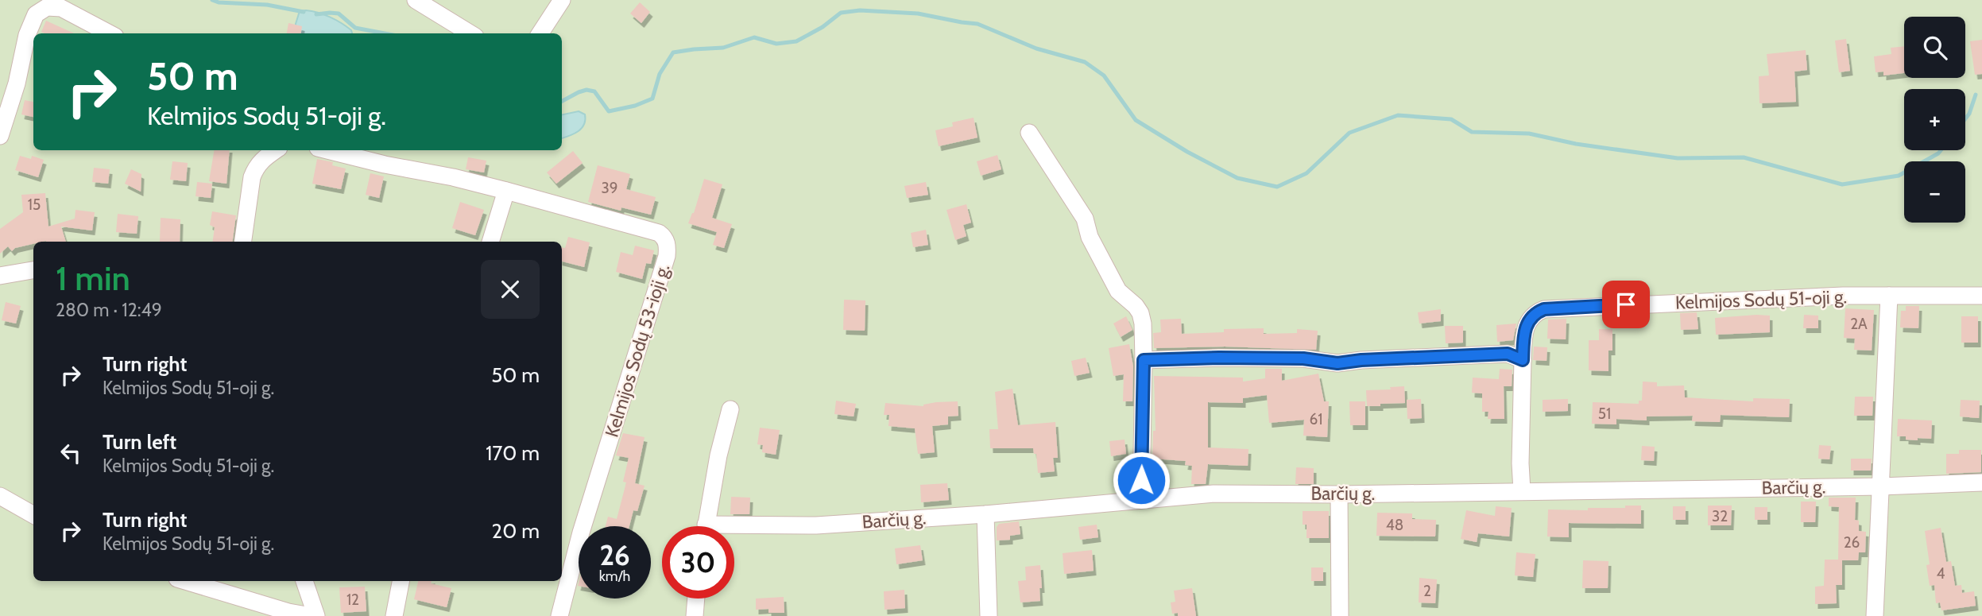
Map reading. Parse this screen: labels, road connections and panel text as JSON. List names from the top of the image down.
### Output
{
  "streets": {
    "street": ["Kelmijos Sodų 51-oji g.", "Kelmijos Sodų 53-ioji g.", "Barčių g."]
  },
  "crossings": [
    ["Kelmijos Sodų 51-oji g.", "Barčių g."]
  ],
  "house_numbers": [
    "39",
    "15",
    "2A",
    "51",
    "61",
    "32",
    "48",
    "26",
    "4",
    "2",
    "12"
  ],
  "page": {
    "map_buttons": ["+", "−"],
    "turn": ["50 m", "Kelmijos Sodų 51-oji g."],
    "heading": ["1 min", "280 m · 12:49"],
    "list": [
      {
        "name": "Turn right",
        "note": "Kelmijos Sodų 51-oji g.",
        "value": "50 m"
      },
      {
        "name": "Turn left",
        "note": "Kelmijos Sodų 51-oji g.",
        "value": "170 m"
      },
      {
        "name": "Turn right",
        "note": "Kelmijos Sodų 51-oji g.",
        "value": "20 m"
      }
    ],
    "speed": "26 km/h",
    "limit": "30"
  }
}
